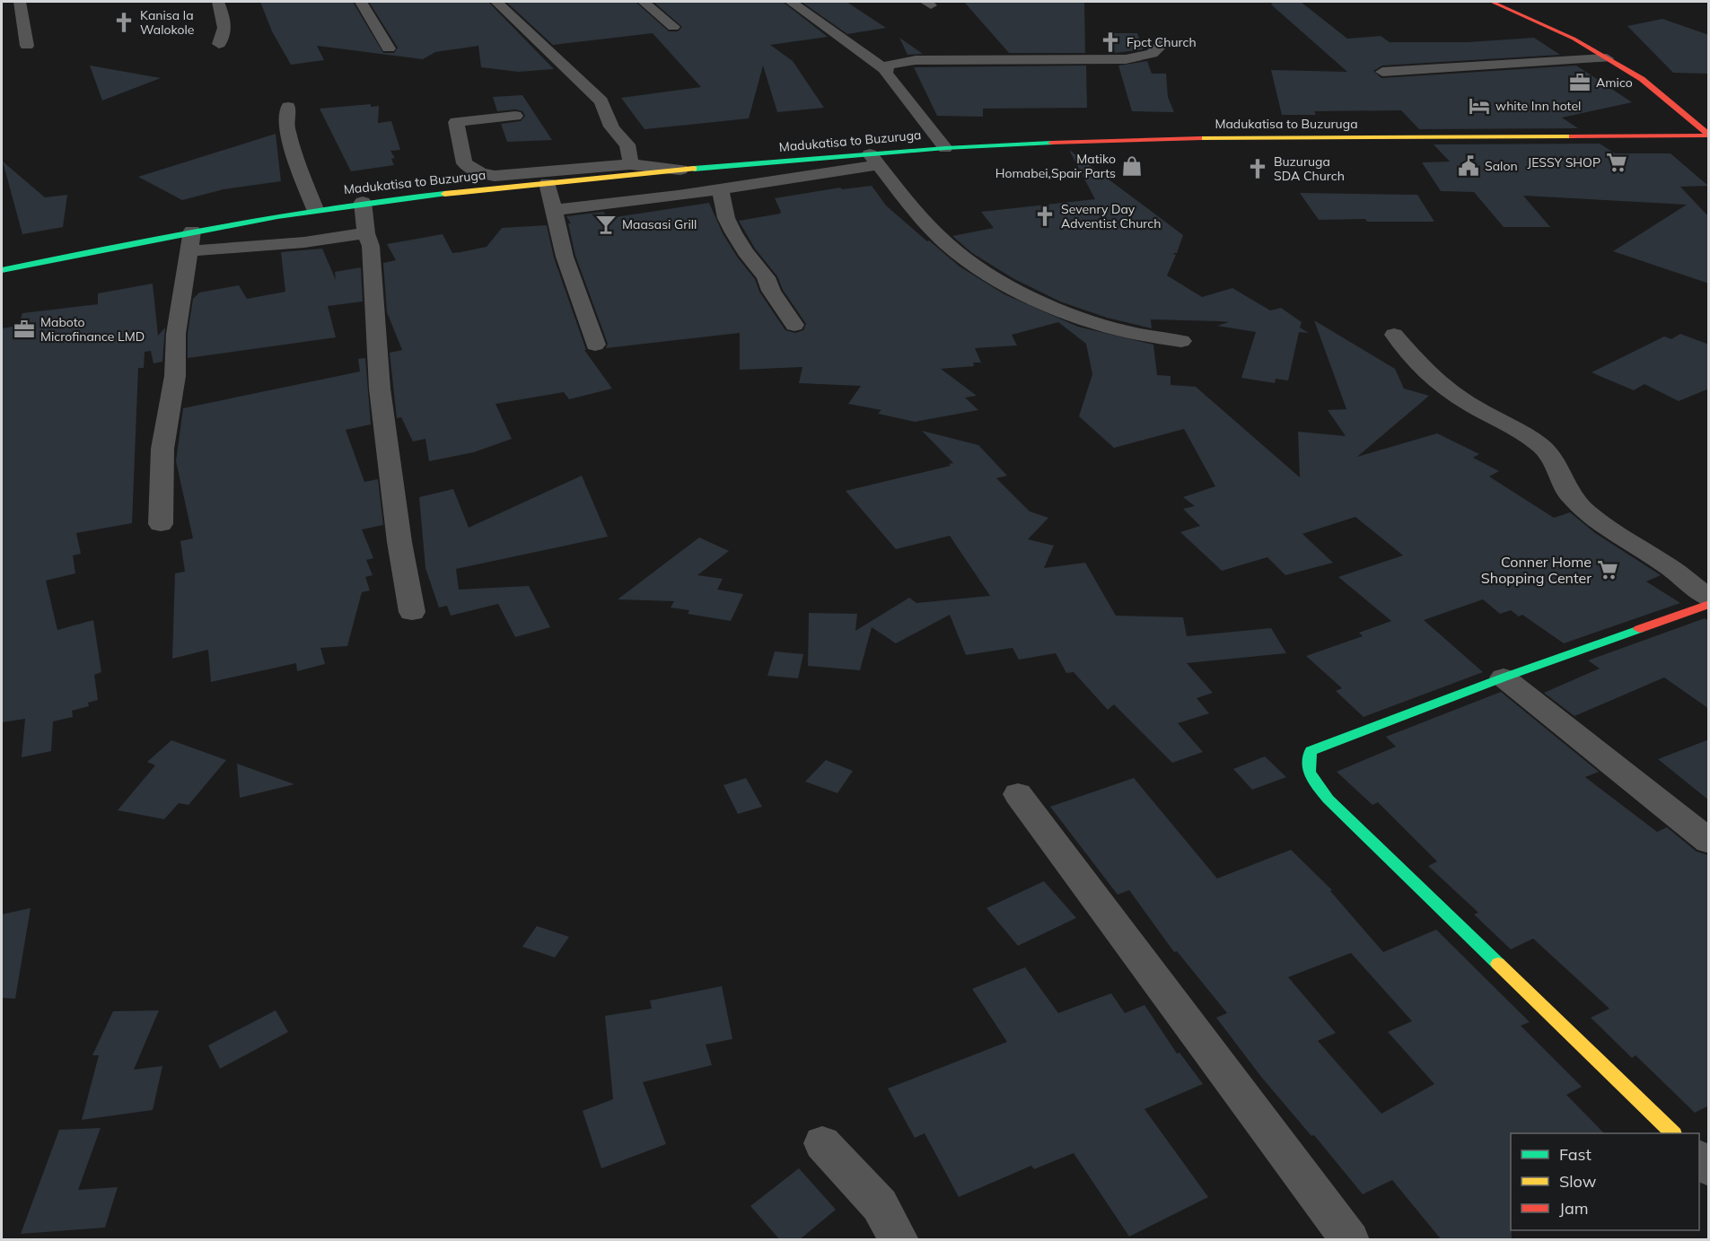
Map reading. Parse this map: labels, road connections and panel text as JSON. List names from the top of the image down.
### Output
{
  "streets": {
    "main road": ["Madukatisa to Buzuruga"]
  },
  "places": {
    "church": [
      "Kanisa la Walokole",
      "Fpct Church",
      "Buzuruga SDA Church",
      "Sevenry Day Adventist Church"
    ],
    "office": ["Amico", "Maboto Microfinance LMD"],
    "hotel": ["white Inn hotel"],
    "supermarket": ["JESSY SHOP", "Conner Home Shopping Center"],
    "shop": ["Matiko Homabei,Spair Parts"],
    "public building": ["Salon"],
    "bar": ["Maasasi Grill"]
  },
  "legend": ["Fast", "Slow", "Jam"]
}
